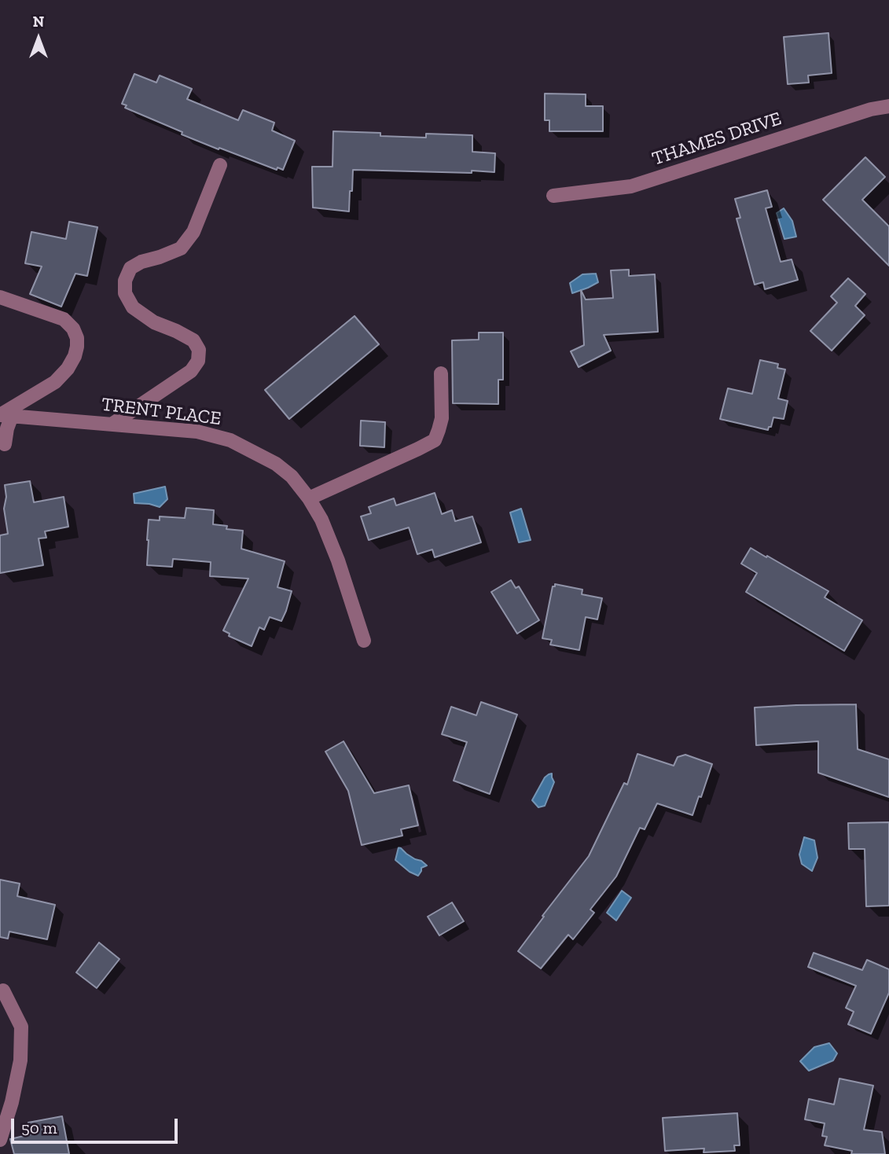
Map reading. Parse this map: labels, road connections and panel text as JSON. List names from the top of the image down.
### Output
{
  "streets": {
    "street": ["THAMES DRIVE", "TRENT PLACE"]
  },
  "scale_bar": "50 m",
  "north": "top"
}
